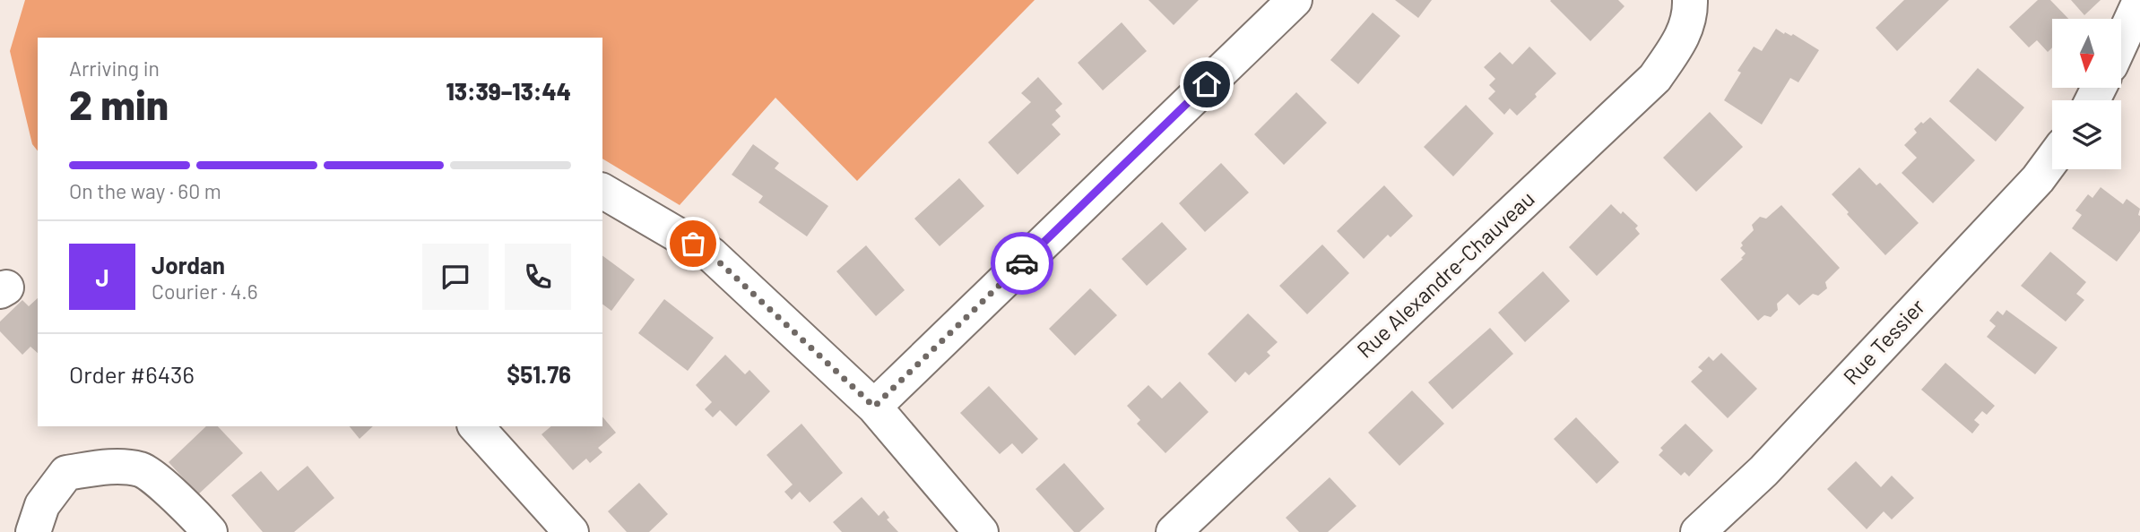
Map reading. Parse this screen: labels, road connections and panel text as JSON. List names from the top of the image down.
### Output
{
  "streets": {
    "street": ["Rue Alexandre-Chauveau", "Rue Tessier"]
  },
  "north": "bottom",
  "page": {
    "heading": ["2 min", "Arriving in", "13:39–13:44"],
    "panel": [
      "Jordan",
      "Courier · 4.6",
      "Order #6436",
      "$51.76"
    ],
    "bar": "On the way · 60 m",
    "round": "J"
  }
}
